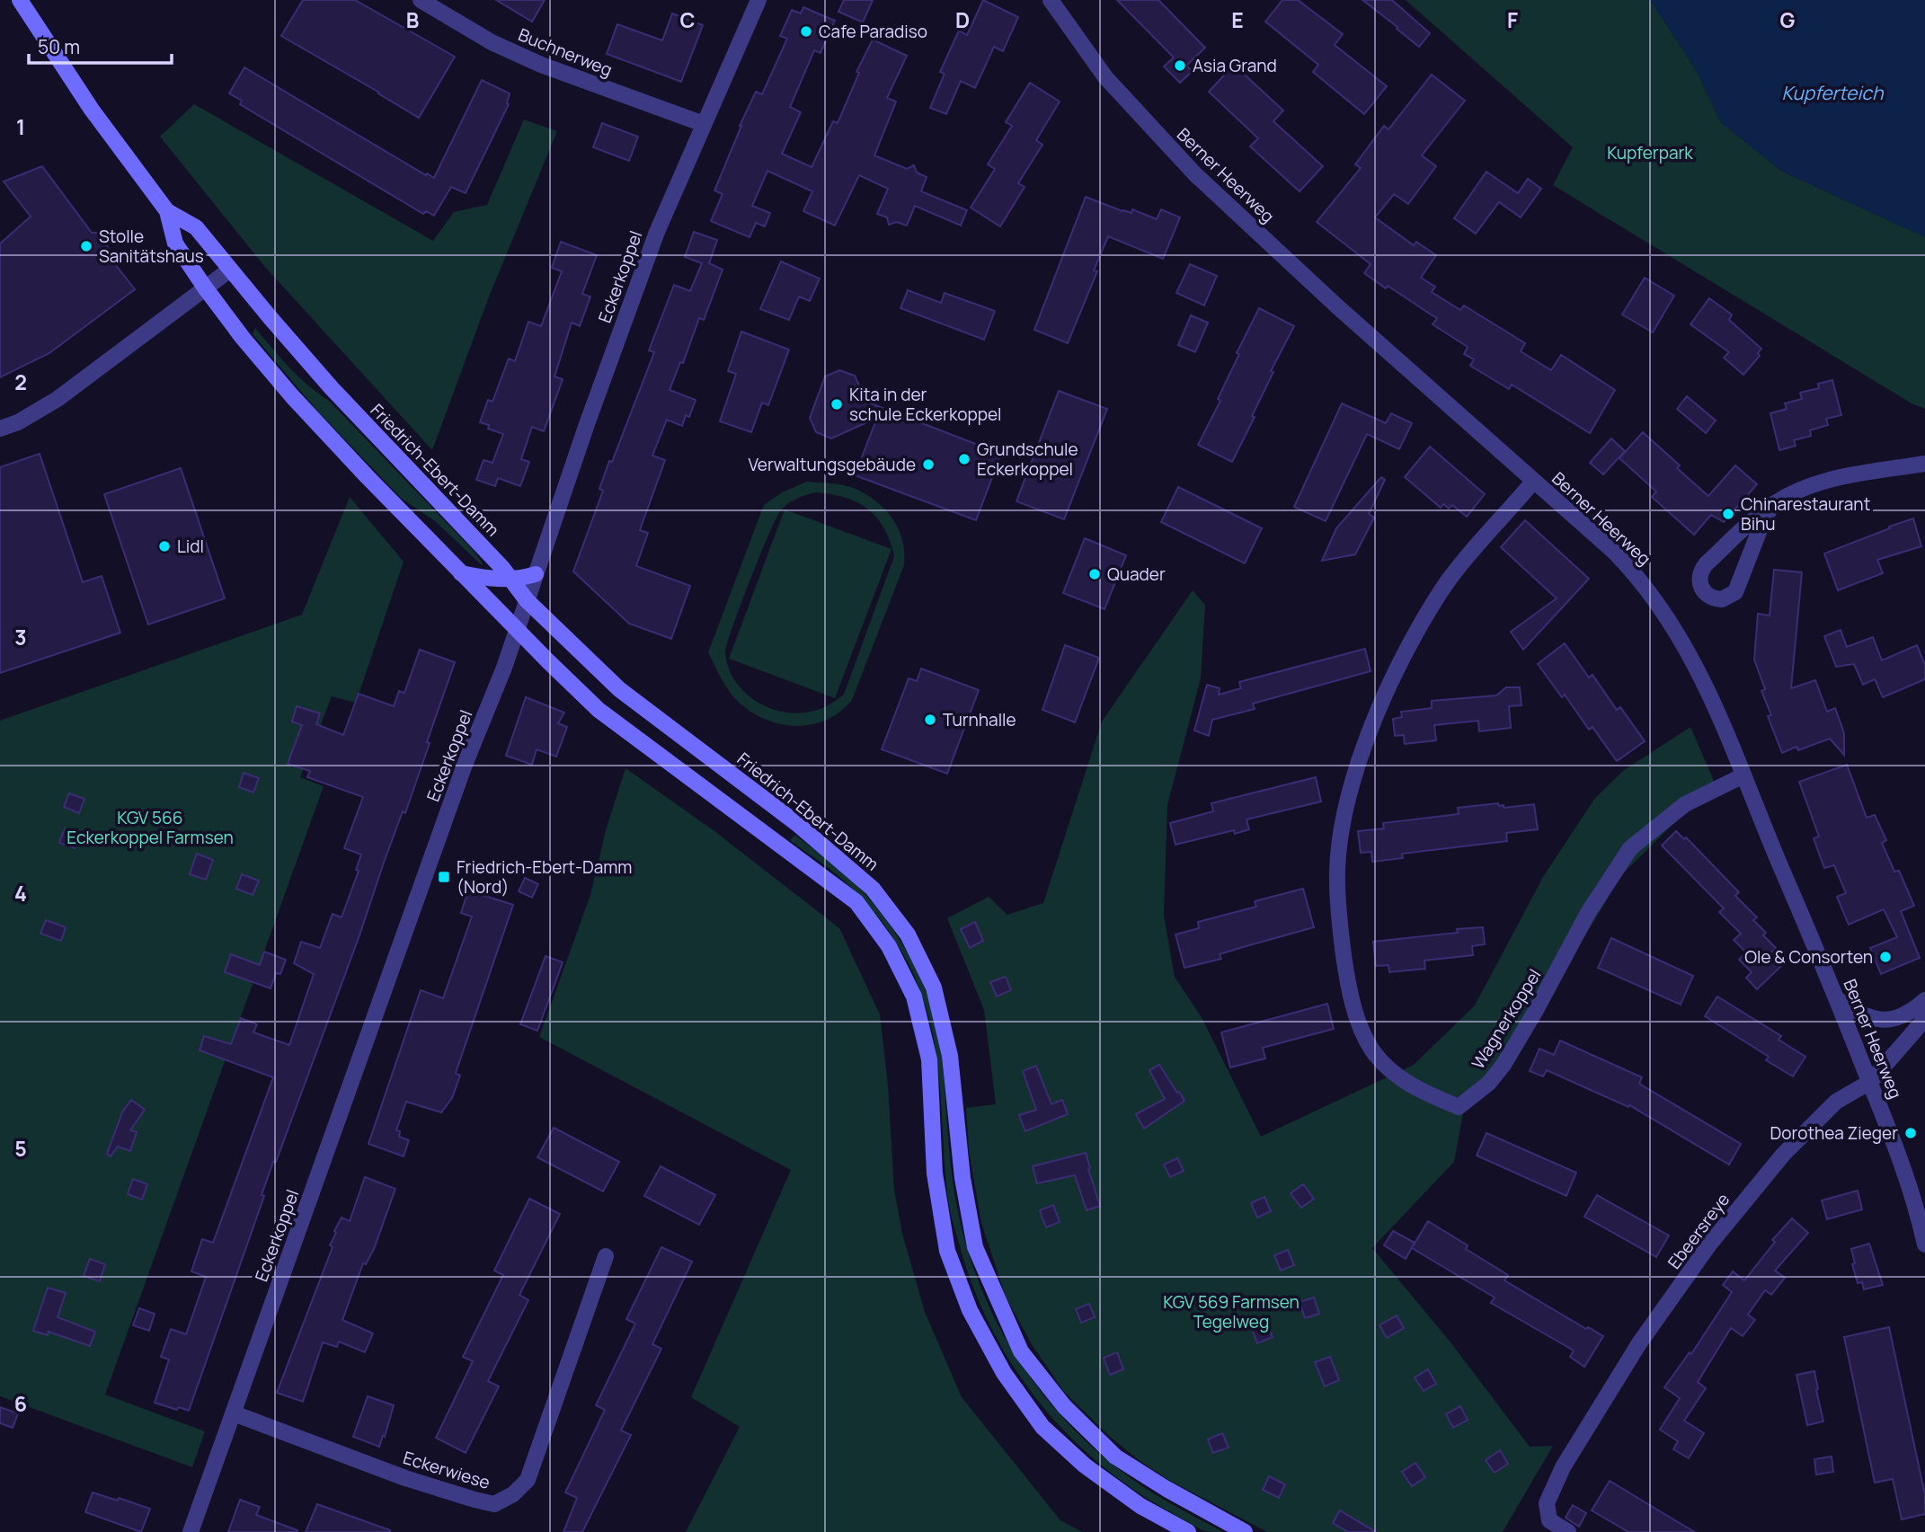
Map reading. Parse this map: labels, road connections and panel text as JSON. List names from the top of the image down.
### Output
{
  "streets": {
    "main road": ["Friedrich-Ebert-Damm"],
    "street": [
      "Buchnerweg",
      "Berner Heerweg",
      "Eckerkoppel",
      "Wagnerkoppel",
      "Ebeersreye",
      "Eckerwiese"
    ]
  },
  "crossings": [
    ["Buchnerweg", "Eckerkoppel"],
    ["Berner Heerweg", "Wagnerkoppel"],
    ["Berner Heerweg", "Ebeersreye"],
    ["Eckerkoppel", "Friedrich-Ebert-Damm"],
    ["Eckerkoppel", "Eckerwiese"]
  ],
  "water": ["Kupferteich"],
  "parks": ["Kupferpark", "KGV 566 Eckerkoppel Farmsen", "KGV 569 Farmsen Tegelweg"],
  "places": {
    "other": [
      "Cafe Paradiso",
      "Asia Grand",
      "Stolle Sanitätshaus",
      "Kita in der schule Eckerkoppel",
      "Grundschule Eckerkoppel",
      "Verwaltungsgebäude",
      "Chinarestaurant Bihu",
      "Lidl",
      "Quader",
      "Turnhalle",
      "Ole & Consorten",
      "Dorothea Zieger"
    ],
    "transit": ["Friedrich-Ebert-Damm (Nord)"]
  },
  "scale_bar": "50 m",
  "grid": {
    "columns": [
      "B",
      "C",
      "D",
      "E",
      "F",
      "G"
    ],
    "rows": [
      "1",
      "2",
      "3",
      "4",
      "5",
      "6"
    ]
  }
}
